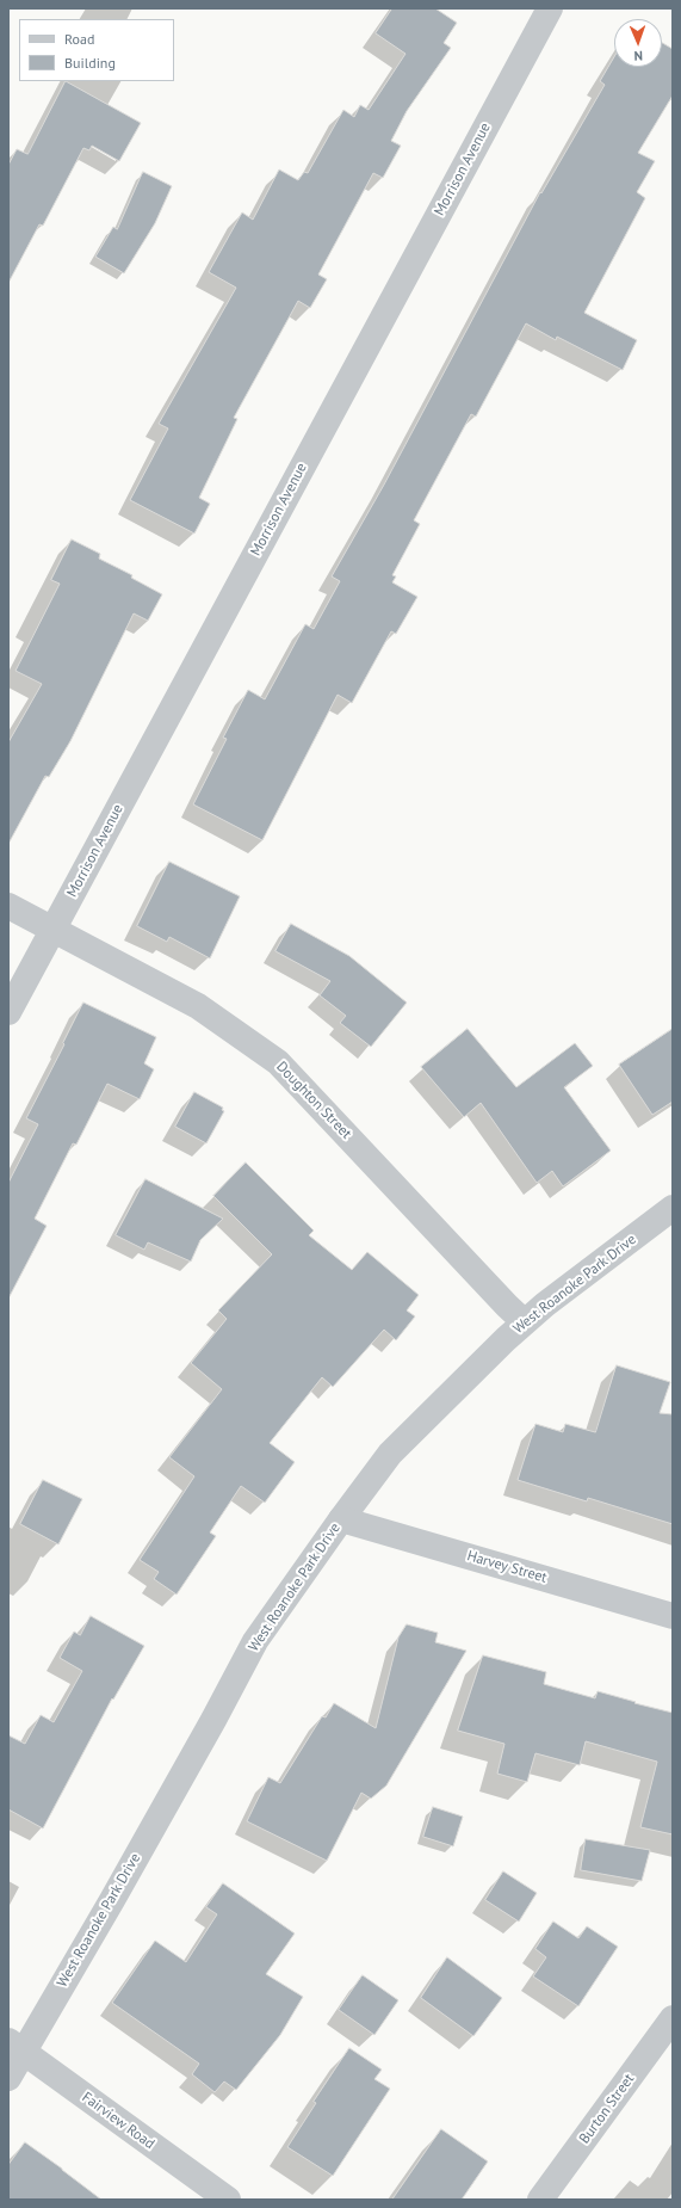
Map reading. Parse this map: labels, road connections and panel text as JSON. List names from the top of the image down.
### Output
{
  "streets": {
    "street": [
      "Morrison Avenue",
      "Doughton Street",
      "West Roanoke Park Drive",
      "Harvey Street",
      "Burton Street",
      "Fairview Road"
    ]
  },
  "crossings": [
    ["Morrison Avenue", "Doughton Street"],
    ["Doughton Street", "West Roanoke Park Drive"],
    ["West Roanoke Park Drive", "Harvey Street"],
    ["West Roanoke Park Drive", "Fairview Road"]
  ],
  "legend": ["Road", "Building"],
  "north": "bottom"
}
